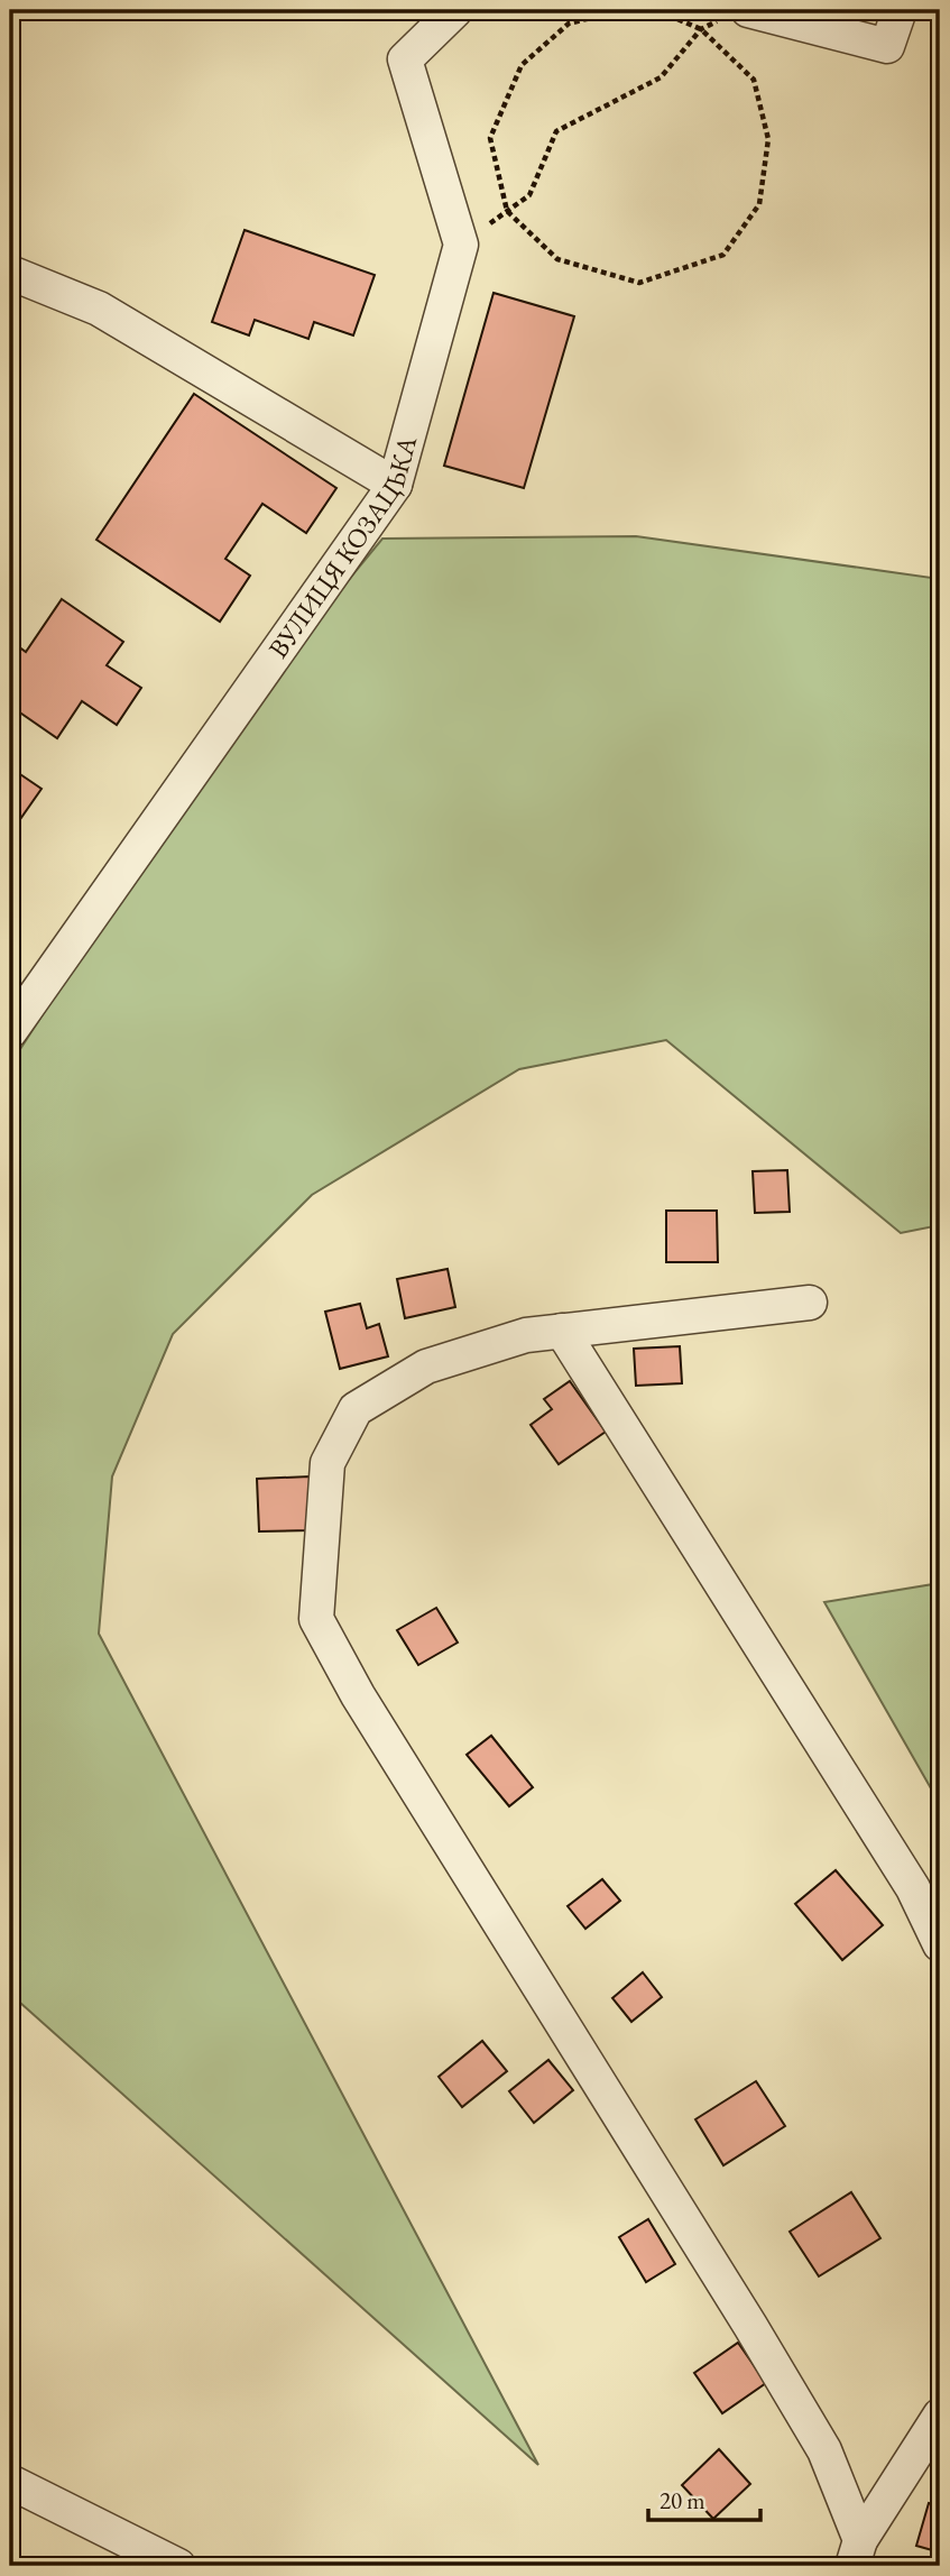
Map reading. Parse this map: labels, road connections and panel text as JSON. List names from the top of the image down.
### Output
{
  "streets": {
    "street": ["ВУЛИЦЯ КОЗАЦЬКА"]
  },
  "scale_bar": "20 m"
}
